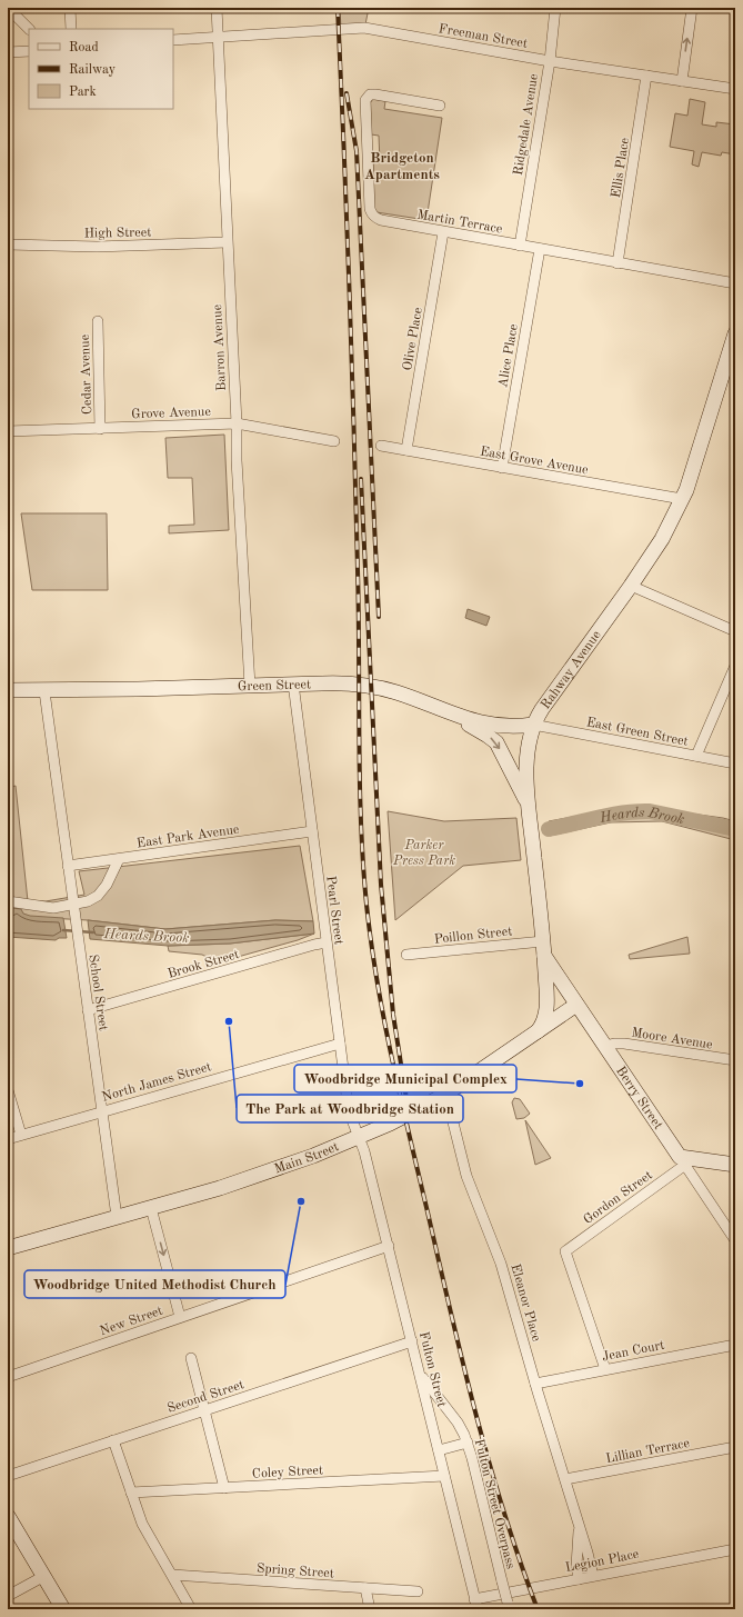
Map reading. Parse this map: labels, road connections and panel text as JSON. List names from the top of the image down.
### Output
{
  "streets": {
    "main road": [
      "Rahway Avenue",
      "Green Street",
      "Berry Street",
      "Main Street"
    ],
    "street": [
      "Freeman Street",
      "Ridgedale Avenue",
      "Ellis Place",
      "Martin Terrace",
      "High Street",
      "Olive Place",
      "Barron Avenue",
      "Alice Place",
      "Cedar Avenue",
      "Grove Avenue",
      "East Grove Avenue",
      "East Green Street",
      "East Park Avenue",
      "Pearl Street",
      "Poillon Street",
      "Brook Street",
      "School Street",
      "Moore Avenue",
      "North James Street",
      "Gordon Street",
      "Eleanor Place",
      "New Street",
      "Jean Court",
      "Fulton Street",
      "Second Street",
      "Lillian Terrace",
      "Coley Street",
      "Fulton Street Overpass",
      "Legion Place",
      "Spring Street"
    ]
  },
  "crossings": [
    ["Freeman Street", "Ridgedale Avenue"],
    ["Freeman Street", "Ellis Place"],
    ["Freeman Street", "Barron Avenue"],
    ["Ridgedale Avenue", "Martin Terrace"],
    ["Ellis Place", "Martin Terrace"],
    ["Martin Terrace", "Olive Place"],
    ["Martin Terrace", "Alice Place"],
    ["High Street", "Barron Avenue"],
    ["Olive Place", "East Grove Avenue"],
    ["Barron Avenue", "Grove Avenue"],
    ["Barron Avenue", "Green Street"],
    ["Alice Place", "East Grove Avenue"],
    ["Cedar Avenue", "Grove Avenue"],
    ["East Grove Avenue", "Rahway Avenue"],
    ["Rahway Avenue", "Green Street"],
    ["Rahway Avenue", "East Green Street"],
    ["Rahway Avenue", "Poillon Street"],
    ["Rahway Avenue", "Berry Street"],
    ["Rahway Avenue", "Main Street"],
    ["Green Street", "East Green Street"],
    ["Green Street", "Pearl Street"],
    ["Green Street", "School Street"],
    ["East Park Avenue", "Pearl Street"],
    ["East Park Avenue", "School Street"],
    ["Pearl Street", "Brook Street"],
    ["Pearl Street", "North James Street"],
    ["Pearl Street", "Main Street"],
    ["Pearl Street", "Fulton Street"],
    ["Poillon Street", "Berry Street"],
    ["Brook Street", "School Street"],
    ["School Street", "North James Street"],
    ["School Street", "Main Street"],
    ["Moore Avenue", "Berry Street"],
    ["Berry Street", "Main Street"],
    ["Berry Street", "Gordon Street"],
    ["Main Street", "Eleanor Place"],
    ["Main Street", "Fulton Street"],
    ["Gordon Street", "Jean Court"],
    ["Eleanor Place", "Jean Court"],
    ["Eleanor Place", "Lillian Terrace"],
    ["Eleanor Place", "Legion Place"],
    ["New Street", "Fulton Street"],
    ["Fulton Street", "Second Street"],
    ["Fulton Street", "Coley Street"],
    ["Fulton Street", "Fulton Street Overpass"],
    ["Fulton Street", "Legion Place"]
  ],
  "districts": ["Bridgeton Apartments"],
  "water": ["Heards Brook"],
  "parks": ["Parker Press Park"],
  "places": ["The Park at Woodbridge Station", "Woodbridge Municipal Complex", "Woodbridge United Methodist Church"],
  "legend": ["Road", "Railway", "Park"]
}
